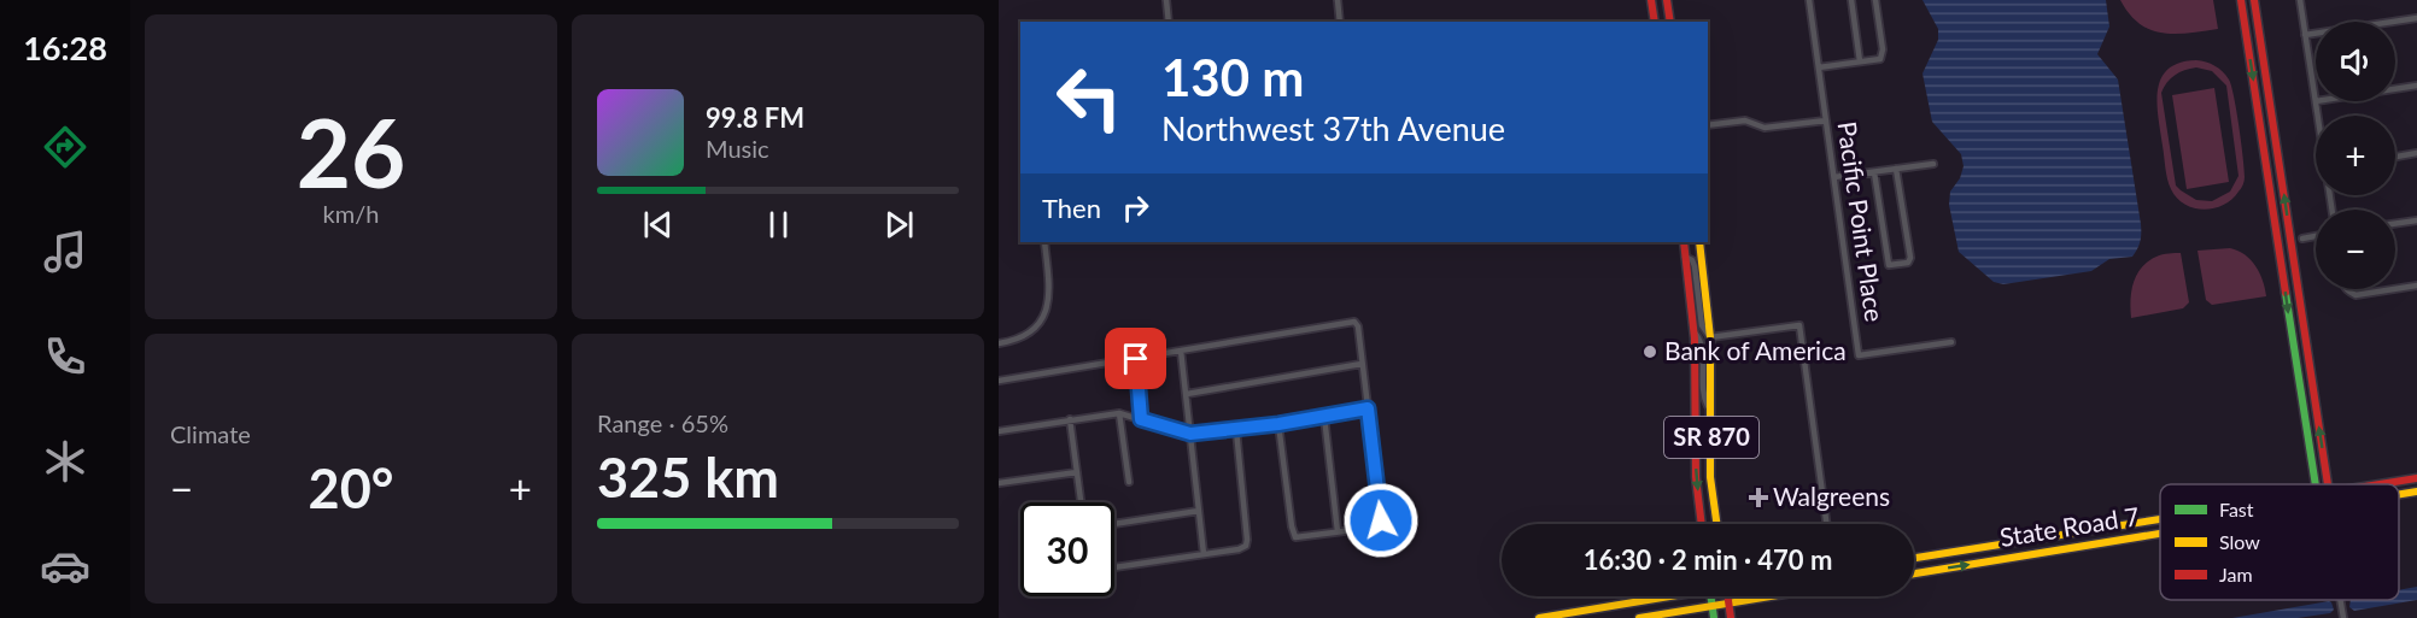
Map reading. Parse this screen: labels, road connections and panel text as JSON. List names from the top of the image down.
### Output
{
  "streets": {
    "main road": ["SR 870", "State Road 7"],
    "street": ["Pacific Point Place"]
  },
  "places": {
    "other": ["Bank of America"],
    "health": ["Walgreens"]
  },
  "legend": ["Fast", "Slow", "Jam"],
  "page": {
    "tabs": "16:28",
    "tile": [
      ["26", "km/h"],
      "Climate",
      ["Range · 65%", "325 km"]
    ],
    "map_buttons": ["+", "−"],
    "turn": ["130 m", "Northwest 37th Avenue"],
    "song": ["99.8 FM", "Music"],
    "then": "Then",
    "heat": ["−", "20°", "+"],
    "limit": "30",
    "trip": "16:30 · 2 min · 470 m"
  }
}
